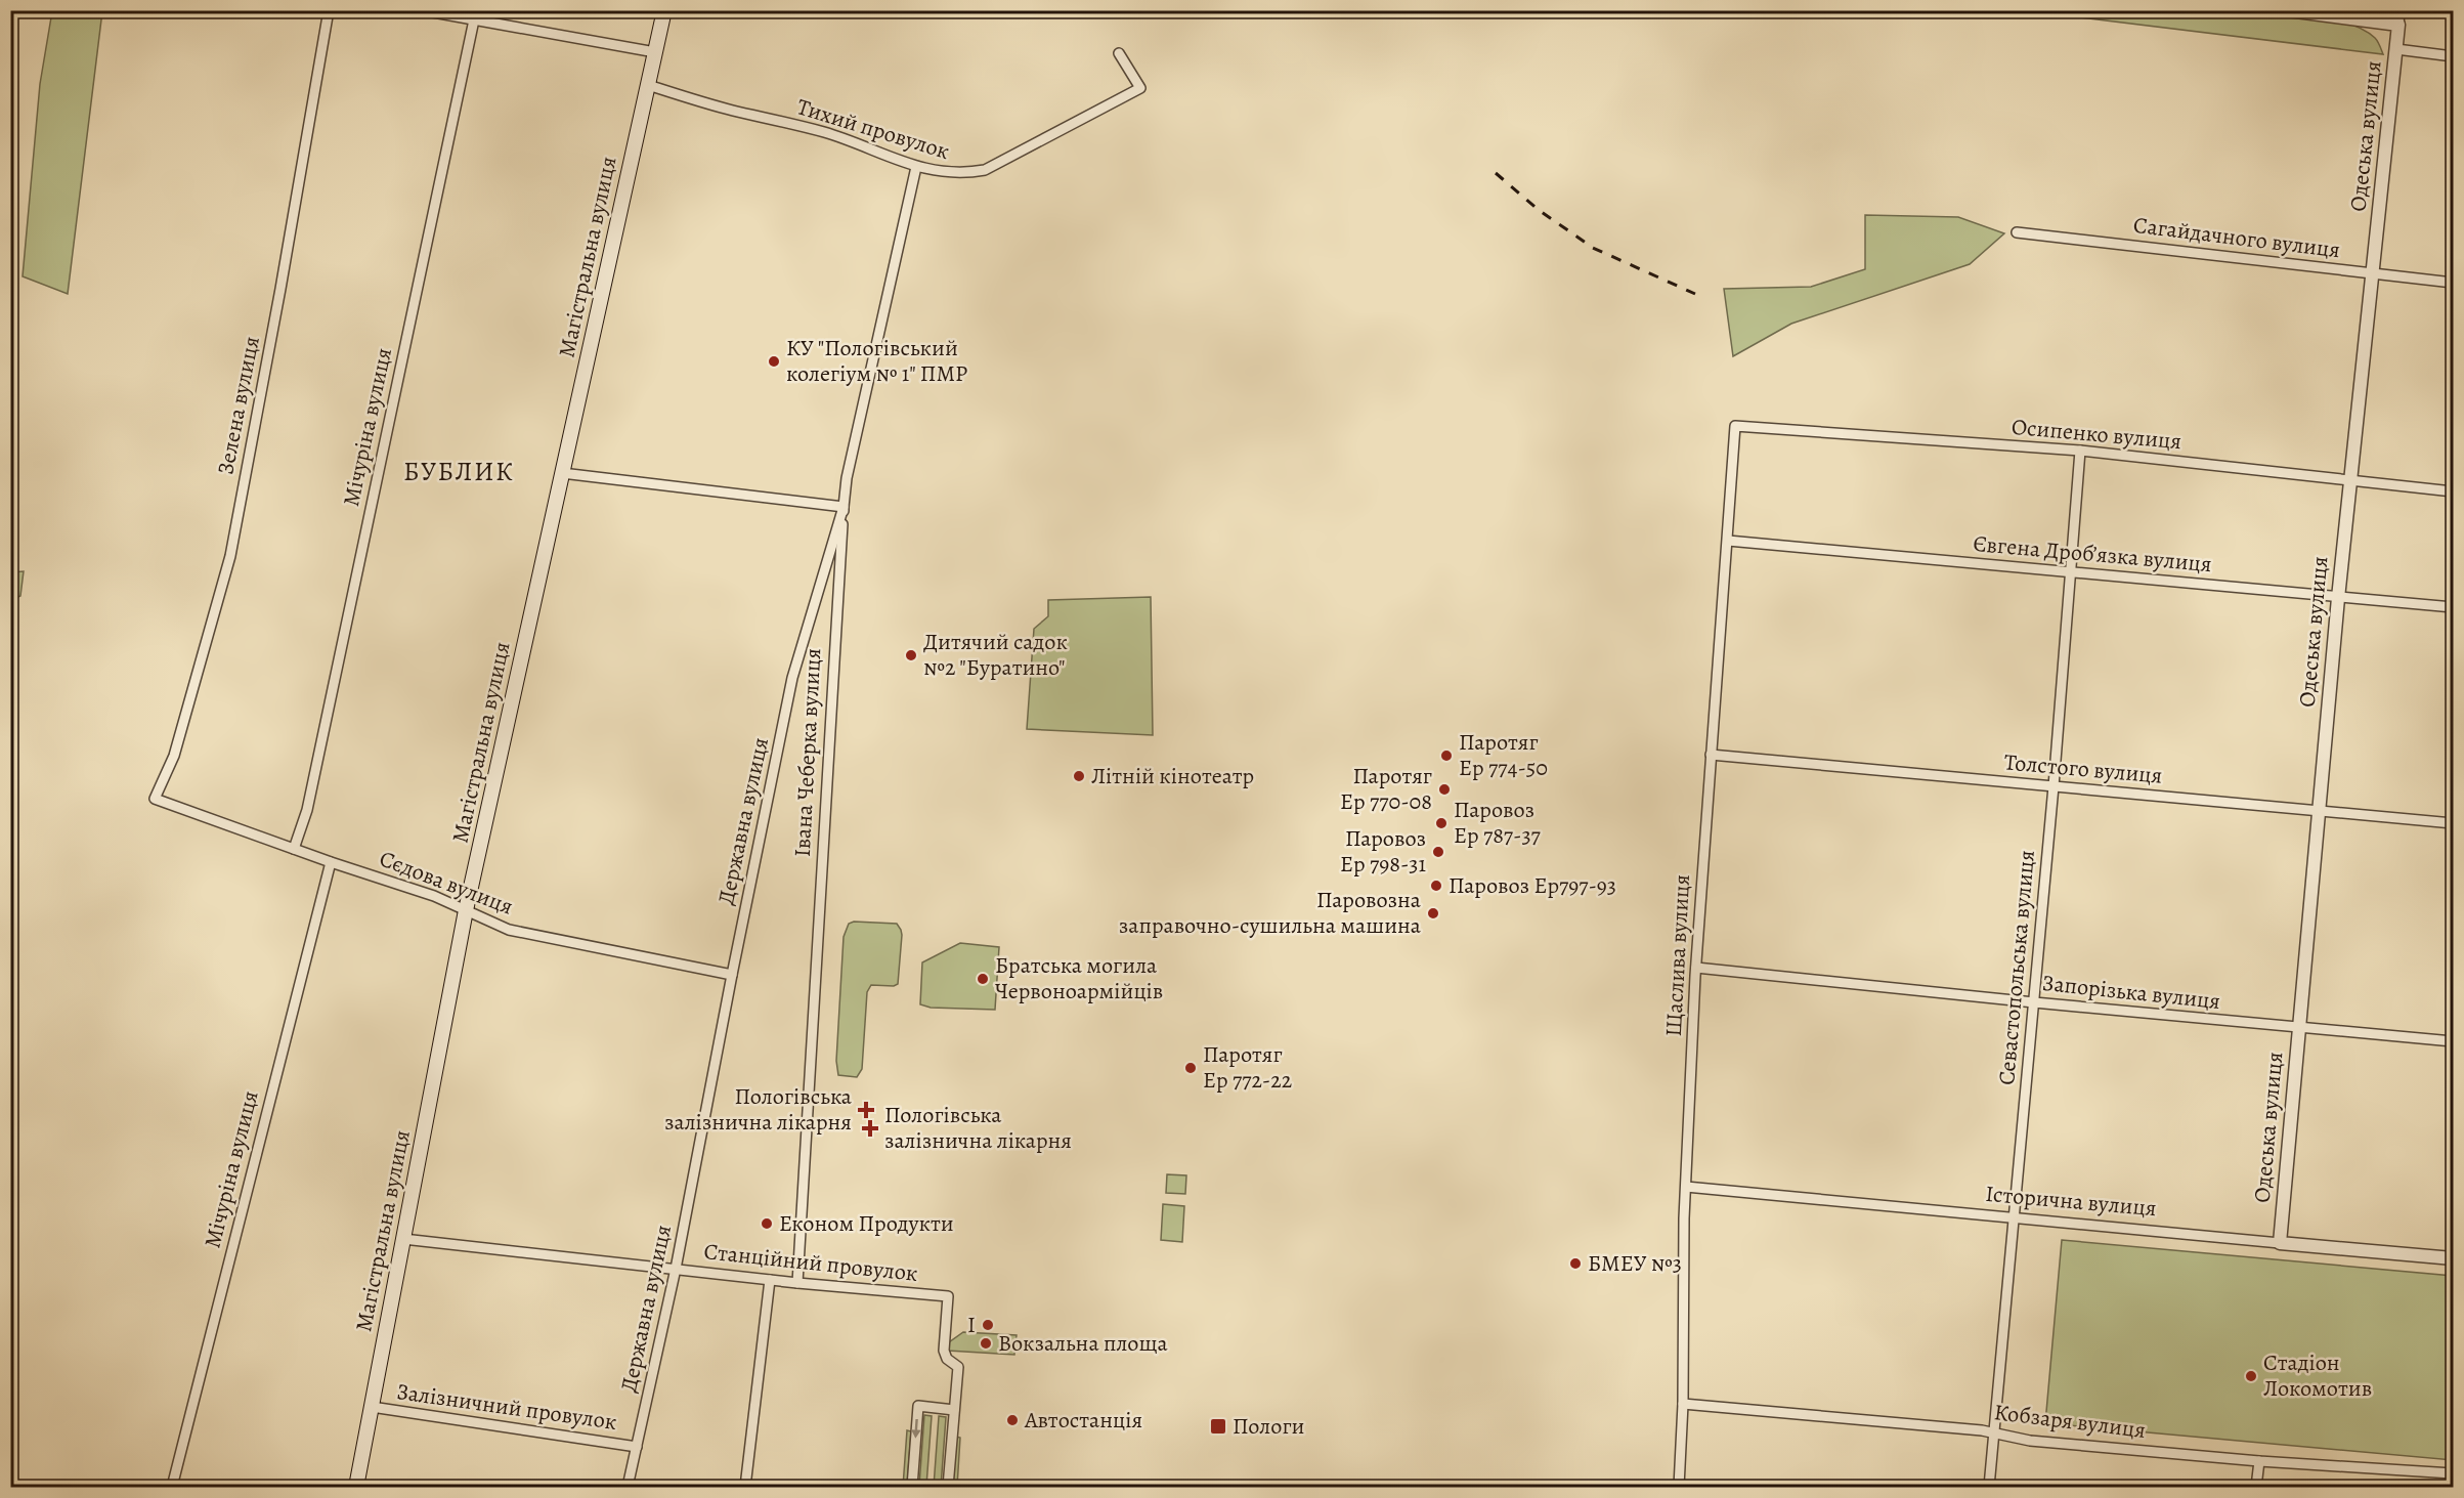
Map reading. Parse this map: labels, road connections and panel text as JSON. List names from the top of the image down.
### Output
{
  "streets": {
    "main road": ["Магістральна вулиця"],
    "street": [
      "Тихий провулок",
      "Одеська вулиця",
      "Сагайдачного вулиця",
      "Зелена вулиця",
      "Мічуріна вулиця",
      "Осипенко вулиця",
      "Євгена Дроб’язка вулиця",
      "Івана Чеберка вулиця",
      "Толстого вулиця",
      "Державна вулиця",
      "Сєдова вулиця",
      "Щаслива вулиця",
      "Севастопольська вулиця",
      "Запорізька вулиця",
      "Історична вулиця",
      "Станційний провулок",
      "Залізничний провулок",
      "Кобзаря вулиця"
    ]
  },
  "crossings": [
    ["Тихий провулок", "Магістральна вулиця"],
    ["Тихий провулок", "Державна вулиця"],
    ["Одеська вулиця", "Сагайдачного вулиця"],
    ["Одеська вулиця", "Осипенко вулиця"],
    ["Одеська вулиця", "Євгена Дроб’язка вулиця"],
    ["Одеська вулиця", "Толстого вулиця"],
    ["Одеська вулиця", "Запорізька вулиця"],
    ["Одеська вулиця", "Історична вулиця"],
    ["Магістральна вулиця", "Сєдова вулиця"],
    ["Магістральна вулиця", "Станційний провулок"],
    ["Магістральна вулиця", "Залізничний провулок"],
    ["Зелена вулиця", "Сєдова вулиця"],
    ["Мічуріна вулиця", "Сєдова вулиця"],
    ["Осипенко вулиця", "Щаслива вулиця"],
    ["Осипенко вулиця", "Севастопольська вулиця"],
    ["Євгена Дроб’язка вулиця", "Щаслива вулиця"],
    ["Євгена Дроб’язка вулиця", "Севастопольська вулиця"],
    ["Івана Чеберка вулиця", "Державна вулиця"],
    ["Івана Чеберка вулиця", "Станційний провулок"],
    ["Толстого вулиця", "Щаслива вулиця"],
    ["Толстого вулиця", "Севастопольська вулиця"],
    ["Державна вулиця", "Сєдова вулиця"],
    ["Державна вулиця", "Станційний провулок"],
    ["Державна вулиця", "Залізничний провулок"],
    ["Щаслива вулиця", "Запорізька вулиця"],
    ["Щаслива вулиця", "Історична вулиця"],
    ["Щаслива вулиця", "Кобзаря вулиця"],
    ["Севастопольська вулиця", "Запорізька вулиця"],
    ["Севастопольська вулиця", "Історична вулиця"],
    ["Севастопольська вулиця", "Кобзаря вулиця"]
  ],
  "districts": ["БУБЛИК"],
  "places": {
    "other": [
      "КУ \"Пологівський колегіум № 1\" ПМР",
      "Дитячий садок №2 \"Буратино\"",
      "Паротяг Ер 774-50",
      "Літній кінотеатр",
      "Паротяг Ер 770-08",
      "Паровоз Ер 787-37",
      "Паровоз Ер 798-31",
      "Паровоз Ер797-93",
      "Паровозна заправочно-сушильна машина",
      "Братська могила Червоноармійців",
      "Паротяг Ер 772-22",
      "Економ Продукти",
      "БМЕУ №3",
      "І",
      "Вокзальна площа",
      "Стадіон Локомотив",
      "Автостанція"
    ],
    "health": ["Пологiвська залiзнична лiкарня", "Пологівська залізнична лікарня"],
    "transit": ["Пологи"]
  }
}
